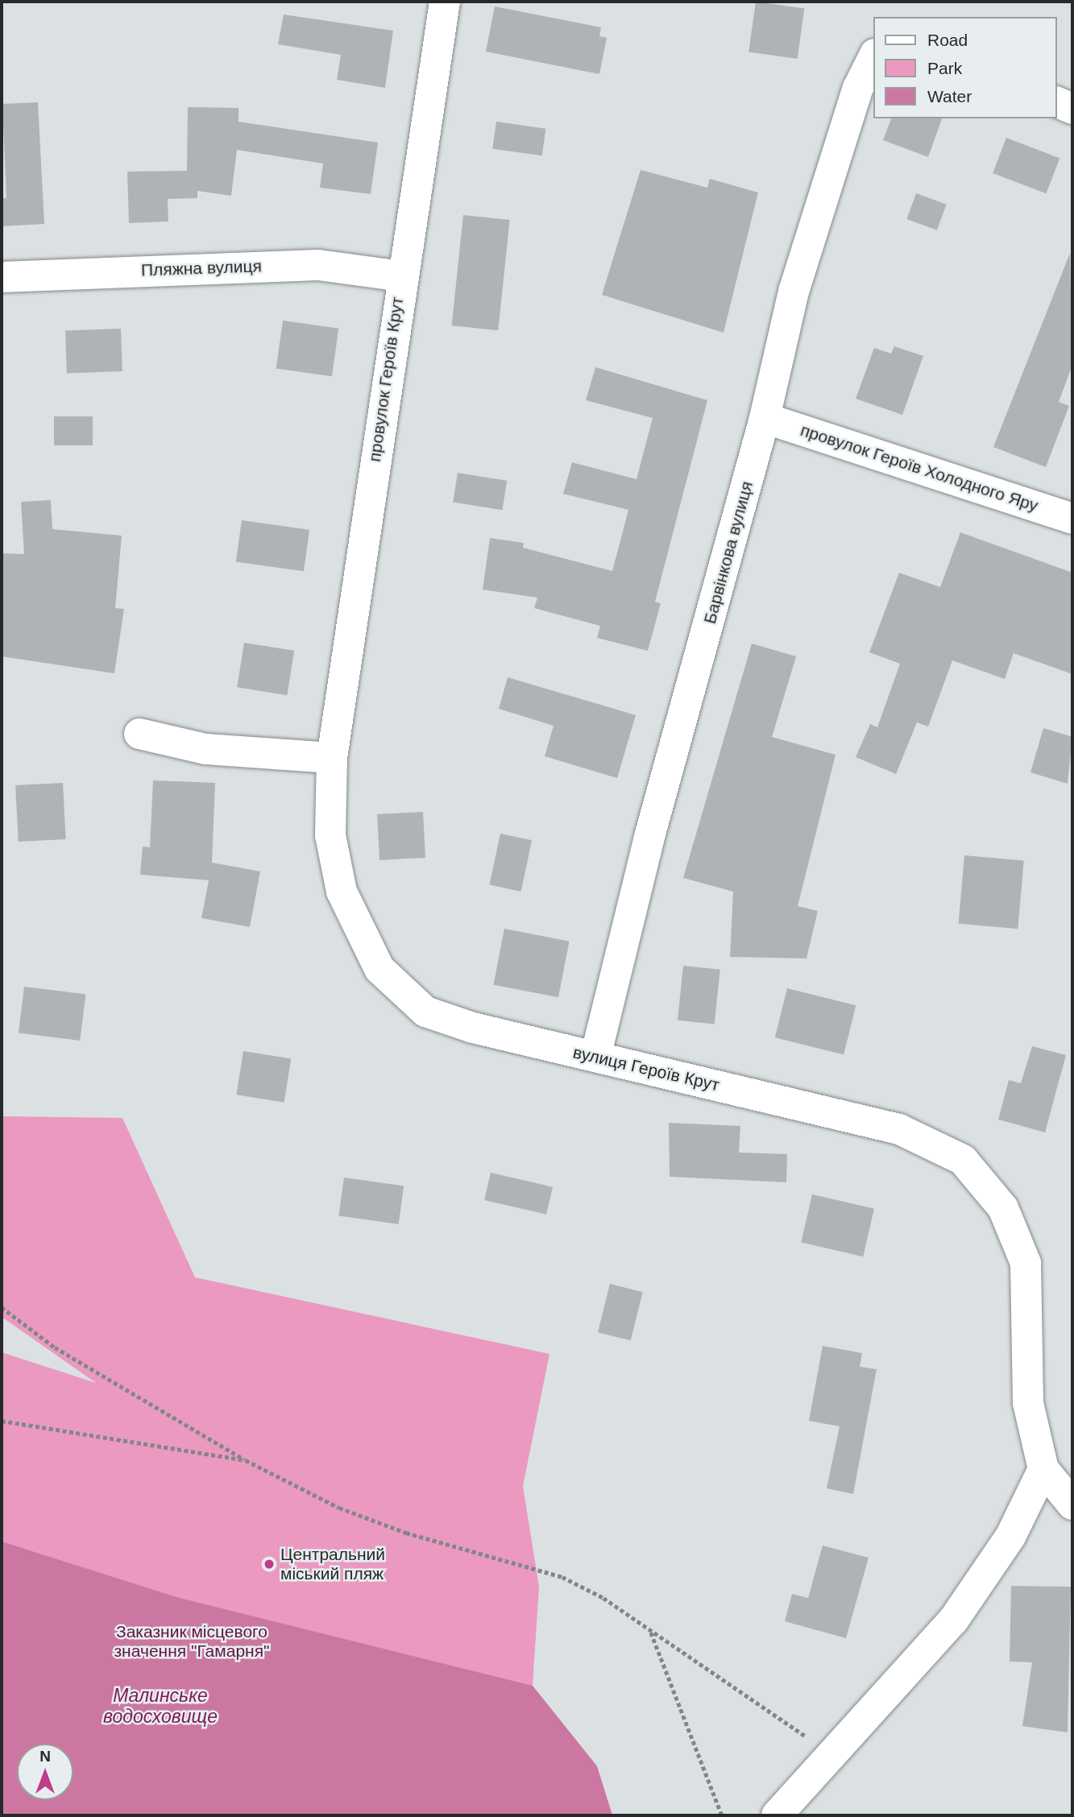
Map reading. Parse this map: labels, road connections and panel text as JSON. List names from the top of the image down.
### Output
{
  "streets": {
    "street": [
      "Пляжна вулиця",
      "провулок Героїв Крут",
      "провулок Героїв Холодного Яру",
      "Барвінкова вулиця",
      "вулиця Героїв Крут"
    ]
  },
  "crossings": [
    ["Пляжна вулиця", "провулок Героїв Крут"],
    ["провулок Героїв Крут", "вулиця Героїв Крут"],
    ["провулок Героїв Холодного Яру", "Барвінкова вулиця"],
    ["Барвінкова вулиця", "вулиця Героїв Крут"]
  ],
  "water": ["Малинське водосховище"],
  "parks": ["Заказник місцевого значення \"Гамарня\""],
  "places": ["Центральний міський пляж"],
  "legend": ["Road", "Park", "Water"],
  "north": "top"
}
